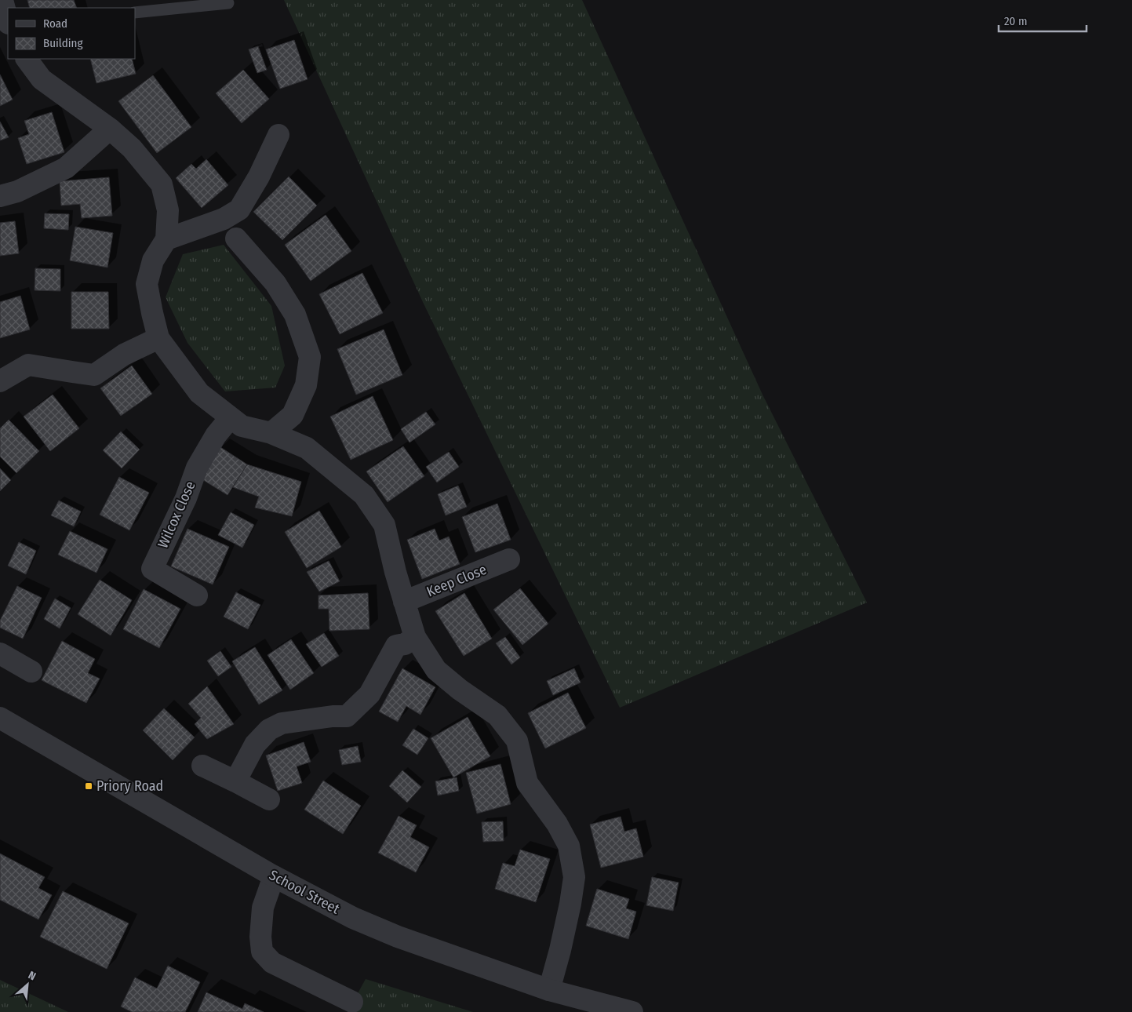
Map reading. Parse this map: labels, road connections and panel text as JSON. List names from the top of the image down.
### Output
{
  "streets": {
    "street": ["Wilcox Close", "Keep Close", "School Street"]
  },
  "places": {
    "transit": ["Priory Road"]
  },
  "legend": ["Road", "Building"],
  "scale_bar": "20 m",
  "north": "top right"
}
